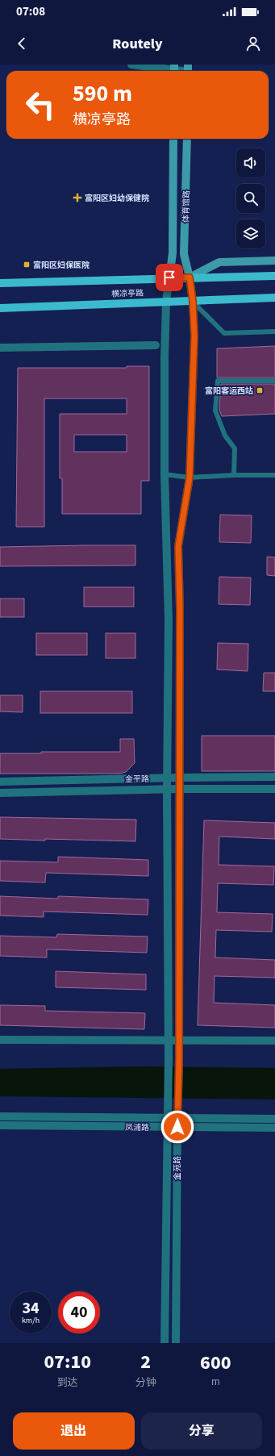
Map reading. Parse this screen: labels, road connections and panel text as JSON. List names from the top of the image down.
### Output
{
  "streets": {
    "main road": ["体育馆路", "横凉亭路"],
    "street": ["金平路", "凤浦路", "金苑路"]
  },
  "crossings": [
    ["体育馆路", "横凉亭路"],
    ["体育馆路", "金苑路"],
    ["横凉亭路", "金苑路"],
    ["金平路", "金苑路"],
    ["凤浦路", "金苑路"]
  ],
  "places": {
    "health": ["富阳区妇幼保健院"],
    "transit": ["富阳区妇保医院", "富阳客运西站"]
  },
  "page": {
    "status": "07:08",
    "header": "Routely",
    "turn": ["590 m", "横凉亭路"],
    "speed": "34 km/h",
    "limit": "40",
    "eta": [
      "07:10",
      "到达",
      "2",
      "分钟",
      "600",
      "m"
    ],
    "buttons": ["退出", "分享"]
  }
}
